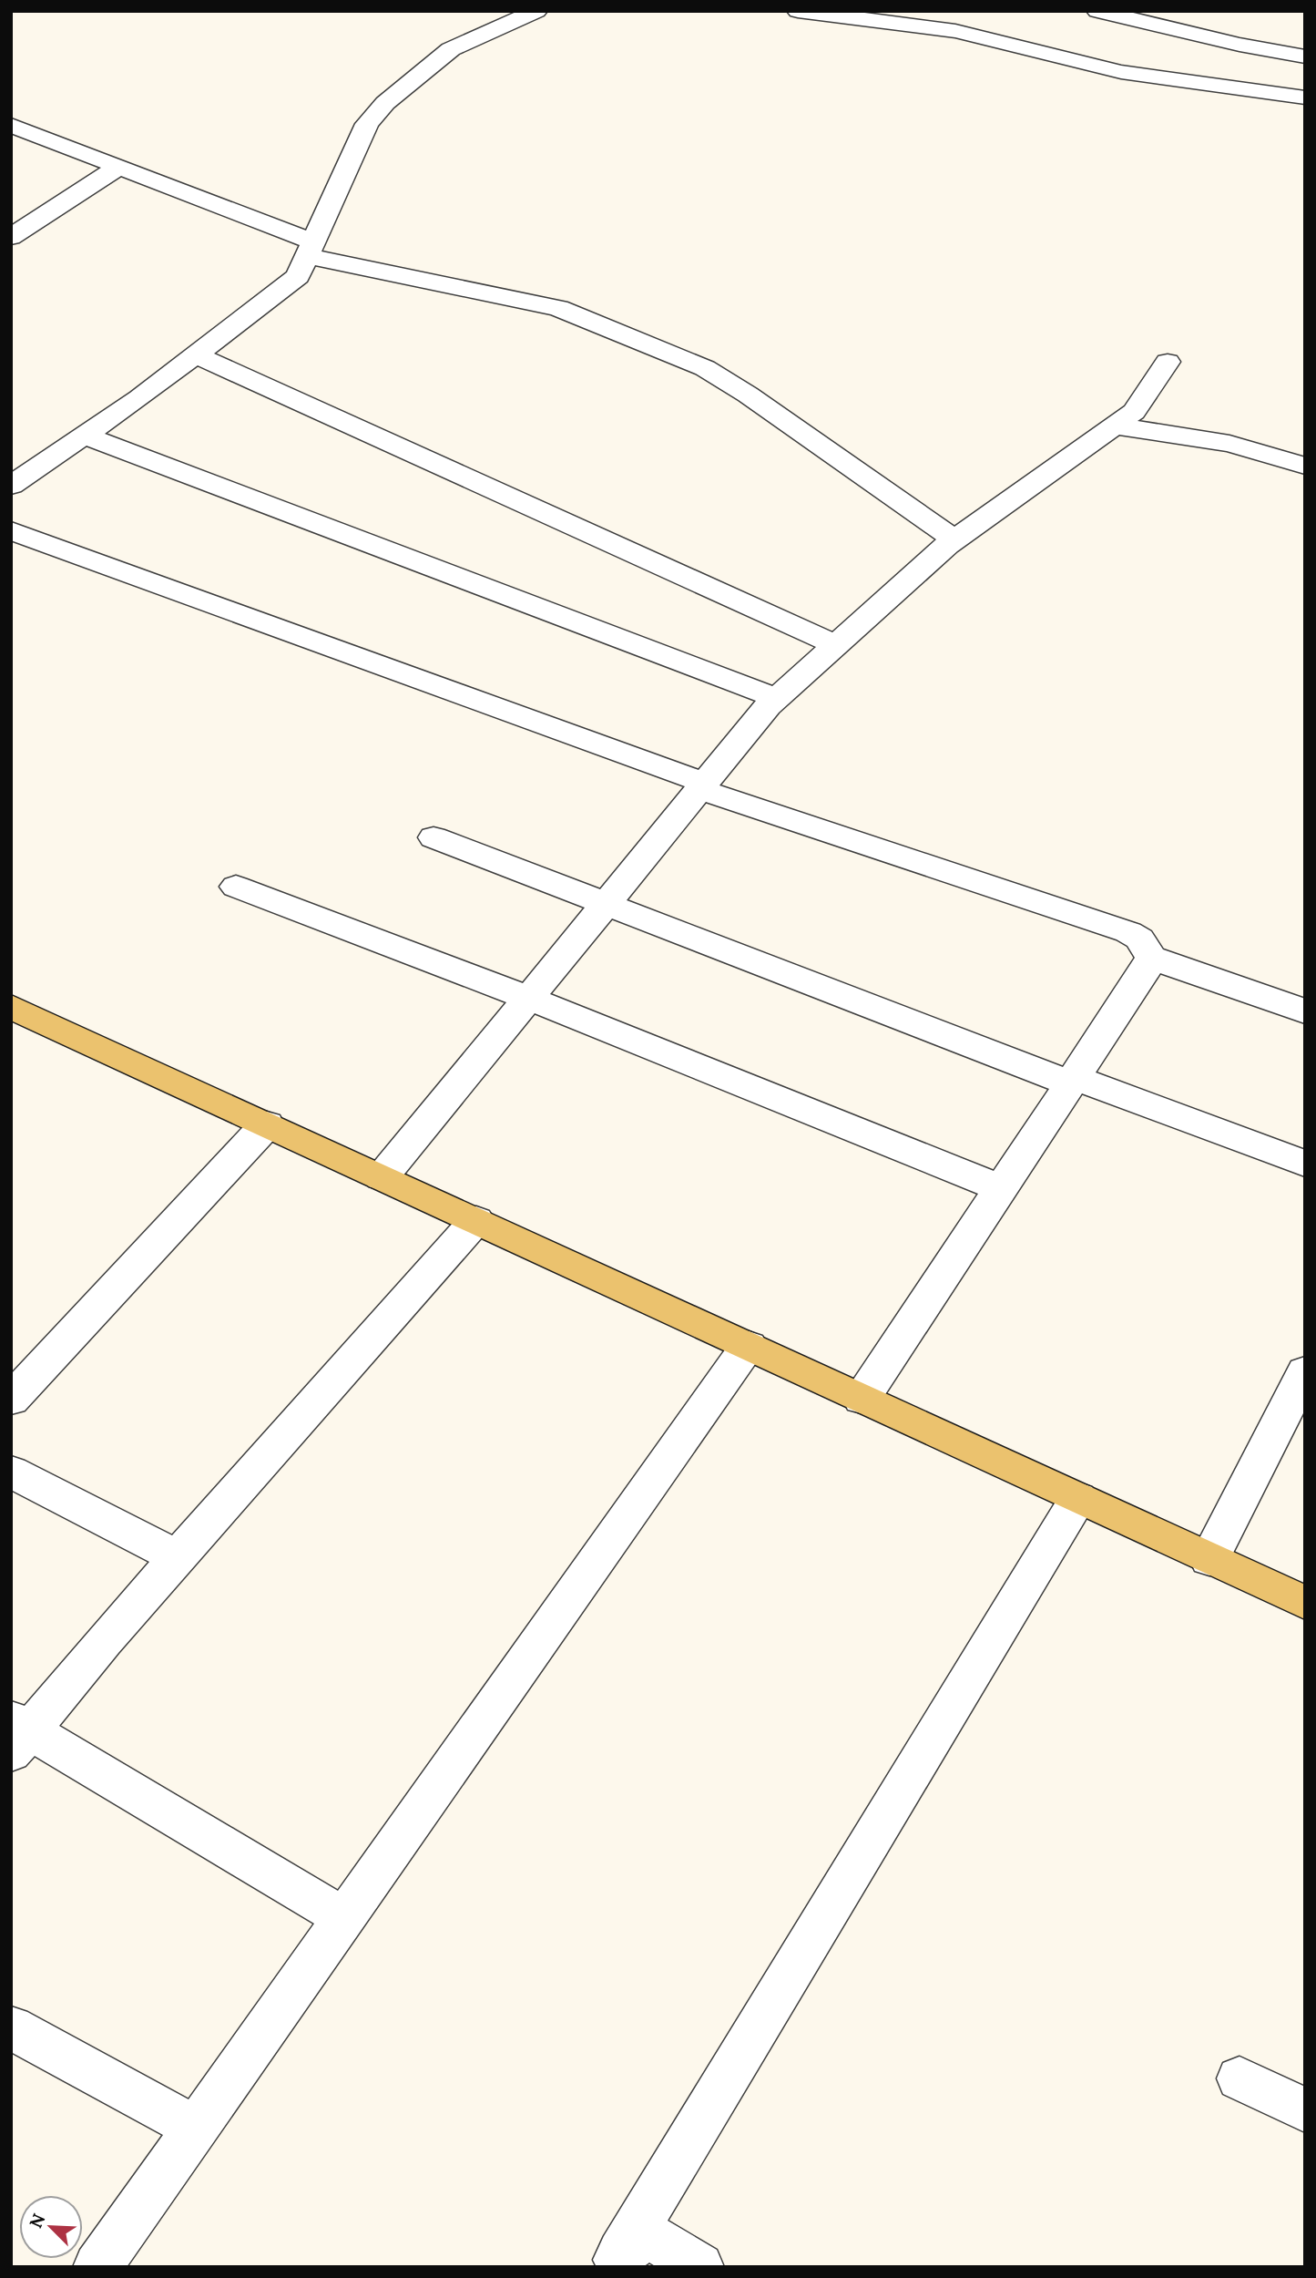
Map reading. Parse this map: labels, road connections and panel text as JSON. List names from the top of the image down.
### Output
{
  "north": "top left"
}
